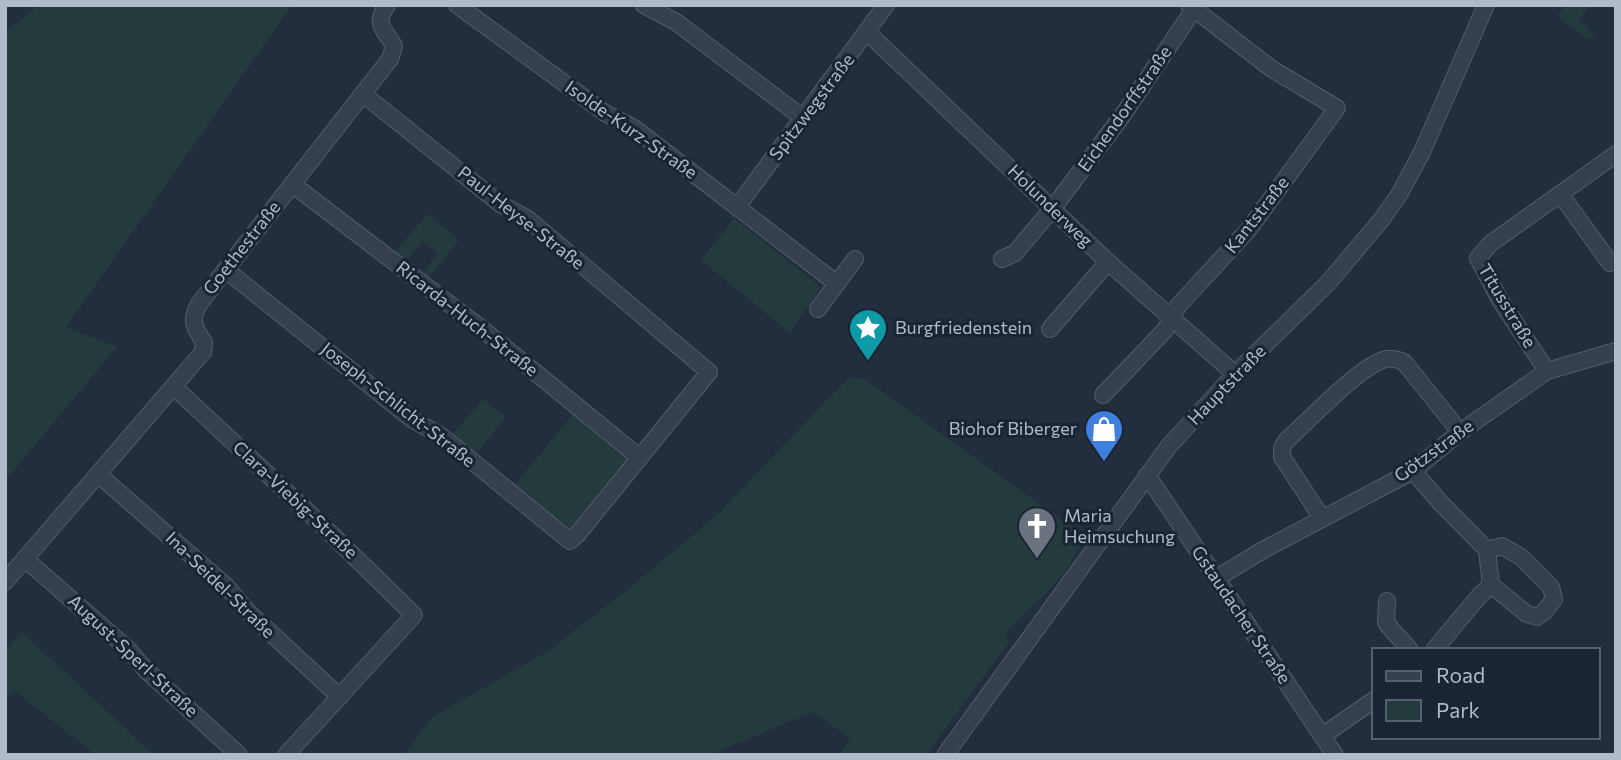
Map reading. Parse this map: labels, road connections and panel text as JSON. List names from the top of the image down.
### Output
{
  "streets": {
    "street": [
      "Spitzwegstraße",
      "Eichendorffstraße",
      "Isolde-Kurz-Straße",
      "Holunderweg",
      "Kantstraße",
      "Paul-Heyse-Straße",
      "Goethestraße",
      "Titusstraße",
      "Ricarda-Huch-Straße",
      "Hauptstraße",
      "Joseph-Schlicht-Straße",
      "Götzstraße",
      "Clara-Viebig-Straße",
      "Ina-Seidel-Straße",
      "Gstaudacher Straße",
      "August-Sperl-Straße"
    ]
  },
  "crossings": [
    ["Spitzwegstraße", "Isolde-Kurz-Straße"],
    ["Spitzwegstraße", "Holunderweg"],
    ["Eichendorffstraße", "Holunderweg"],
    ["Eichendorffstraße", "Kantstraße"],
    ["Holunderweg", "Kantstraße"],
    ["Holunderweg", "Hauptstraße"],
    ["Paul-Heyse-Straße", "Goethestraße"],
    ["Paul-Heyse-Straße", "Ricarda-Huch-Straße"],
    ["Paul-Heyse-Straße", "Joseph-Schlicht-Straße"],
    ["Goethestraße", "Ricarda-Huch-Straße"],
    ["Goethestraße", "Joseph-Schlicht-Straße"],
    ["Goethestraße", "Clara-Viebig-Straße"],
    ["Goethestraße", "Ina-Seidel-Straße"],
    ["Goethestraße", "August-Sperl-Straße"],
    ["Titusstraße", "Götzstraße"],
    ["Ricarda-Huch-Straße", "Joseph-Schlicht-Straße"],
    ["Hauptstraße", "Gstaudacher Straße"],
    ["Götzstraße", "Gstaudacher Straße"],
    ["Clara-Viebig-Straße", "Ina-Seidel-Straße"]
  ],
  "places": {
    "place": ["Burgfriedenstein"],
    "shop": ["Biohof Biberger"],
    "church": ["Maria Heimsuchung"]
  },
  "legend": ["Road", "Park"]
}
